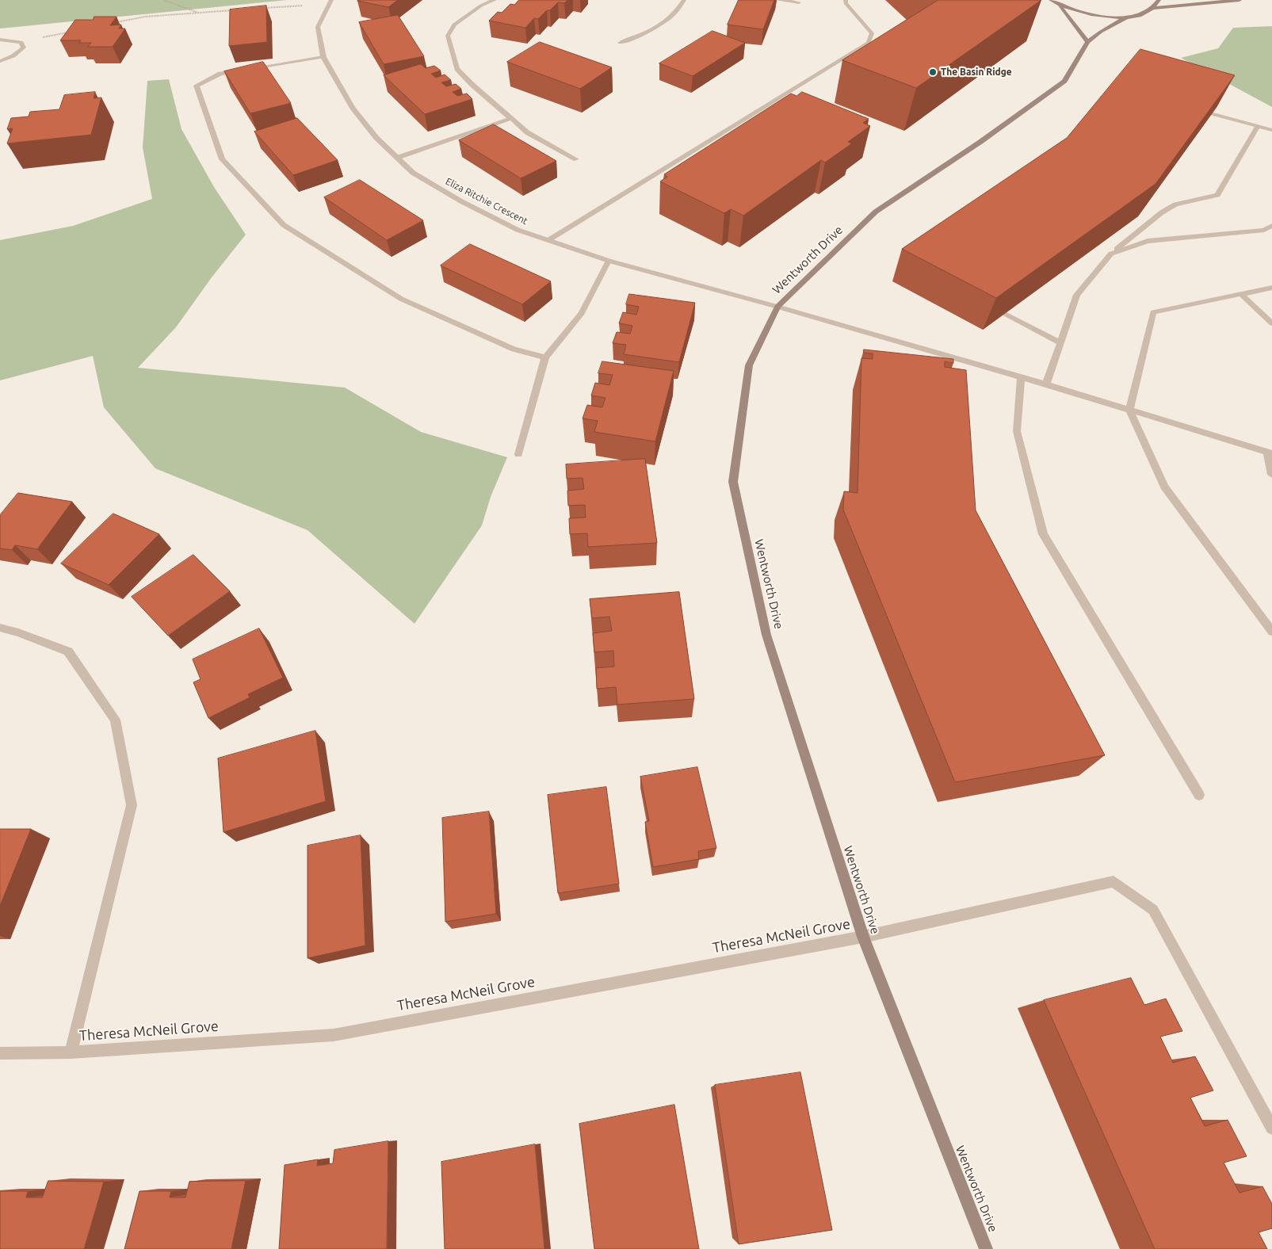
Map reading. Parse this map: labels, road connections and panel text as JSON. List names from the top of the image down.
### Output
{
  "streets": {
    "street": ["Eliza Ritchie Crescent", "Wentworth Drive", "Theresa McNeil Grove"]
  },
  "crossings": [
    ["Eliza Ritchie Crescent", "Wentworth Drive"],
    ["Wentworth Drive", "Theresa McNeil Grove"]
  ],
  "places": ["The Basin Ridge"]
}
